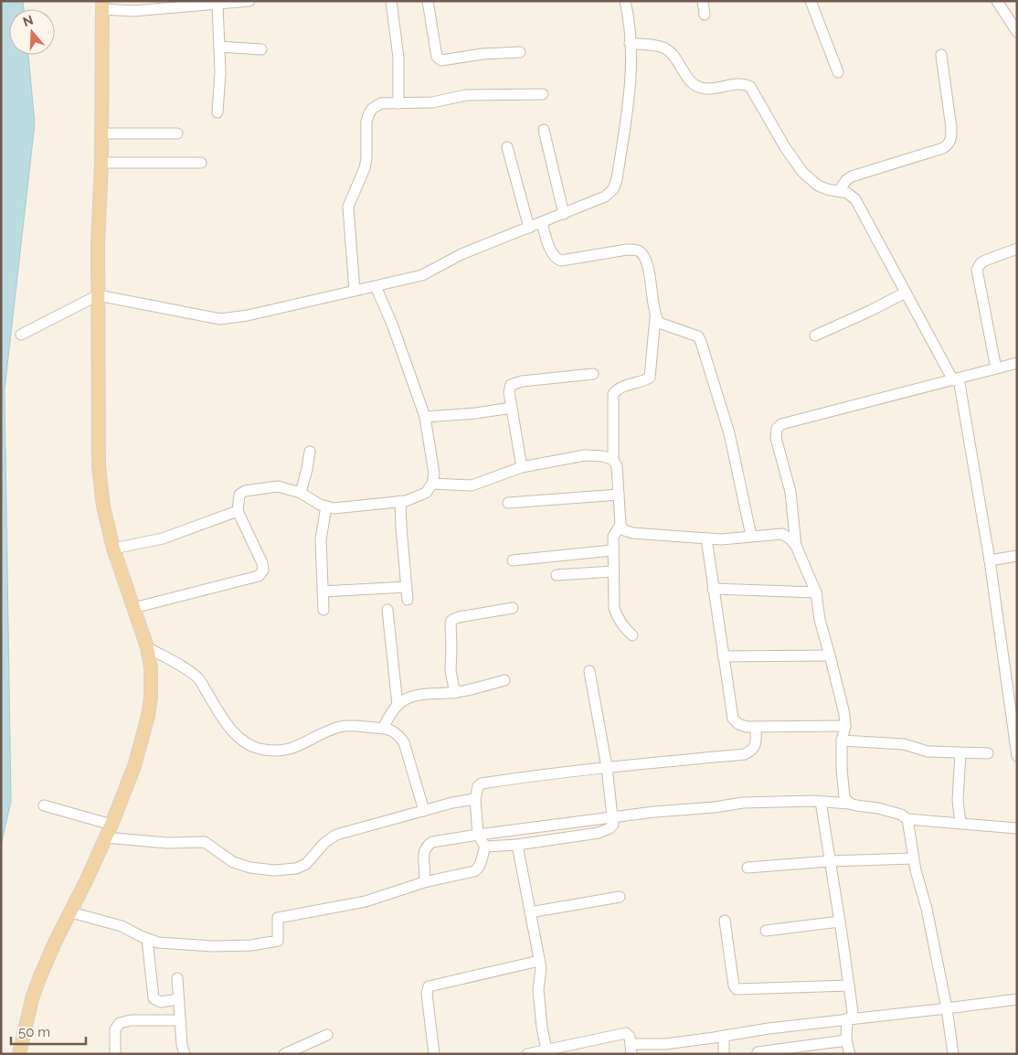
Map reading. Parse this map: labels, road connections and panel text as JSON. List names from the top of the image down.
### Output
{
  "scale_bar": "50 m",
  "north": "top"
}
